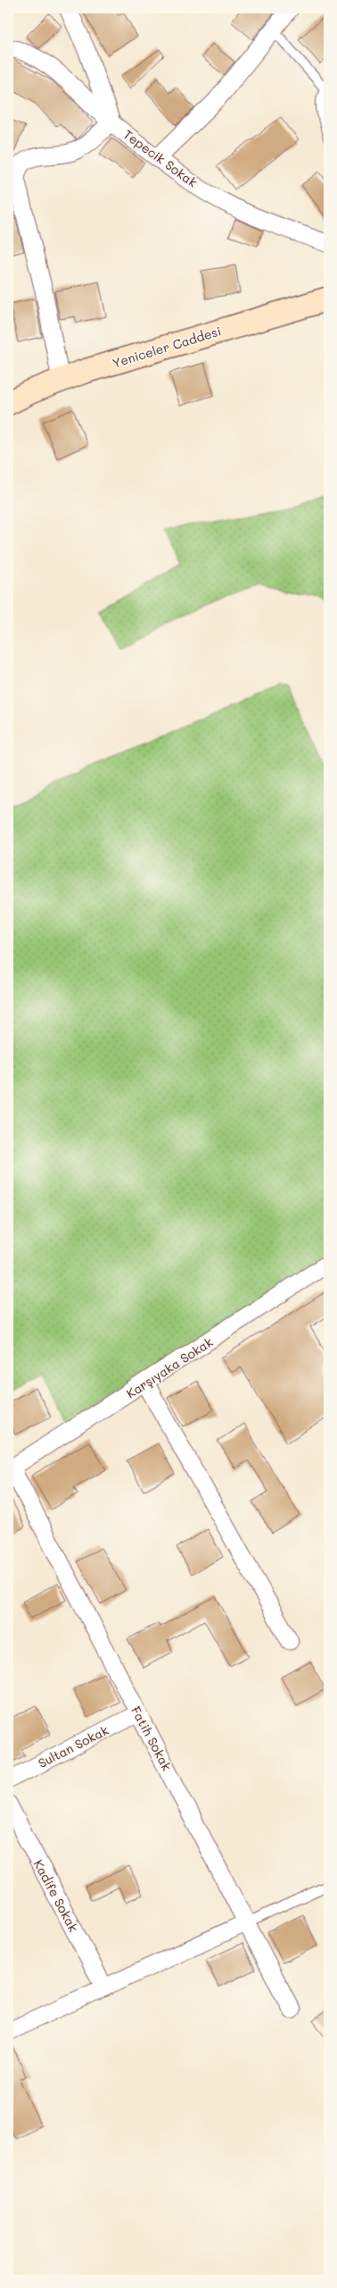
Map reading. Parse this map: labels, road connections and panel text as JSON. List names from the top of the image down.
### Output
{
  "streets": {
    "street": [
      "Tepecik Sokak",
      "Yeniceler Caddesi",
      "Karşıyaka Sokak",
      "Fatih Sokak",
      "Sultan Sokak",
      "Kadife Sokak"
    ]
  },
  "crossings": [
    ["Karşıyaka Sokak", "Fatih Sokak"],
    ["Fatih Sokak", "Sultan Sokak"]
  ]
}
